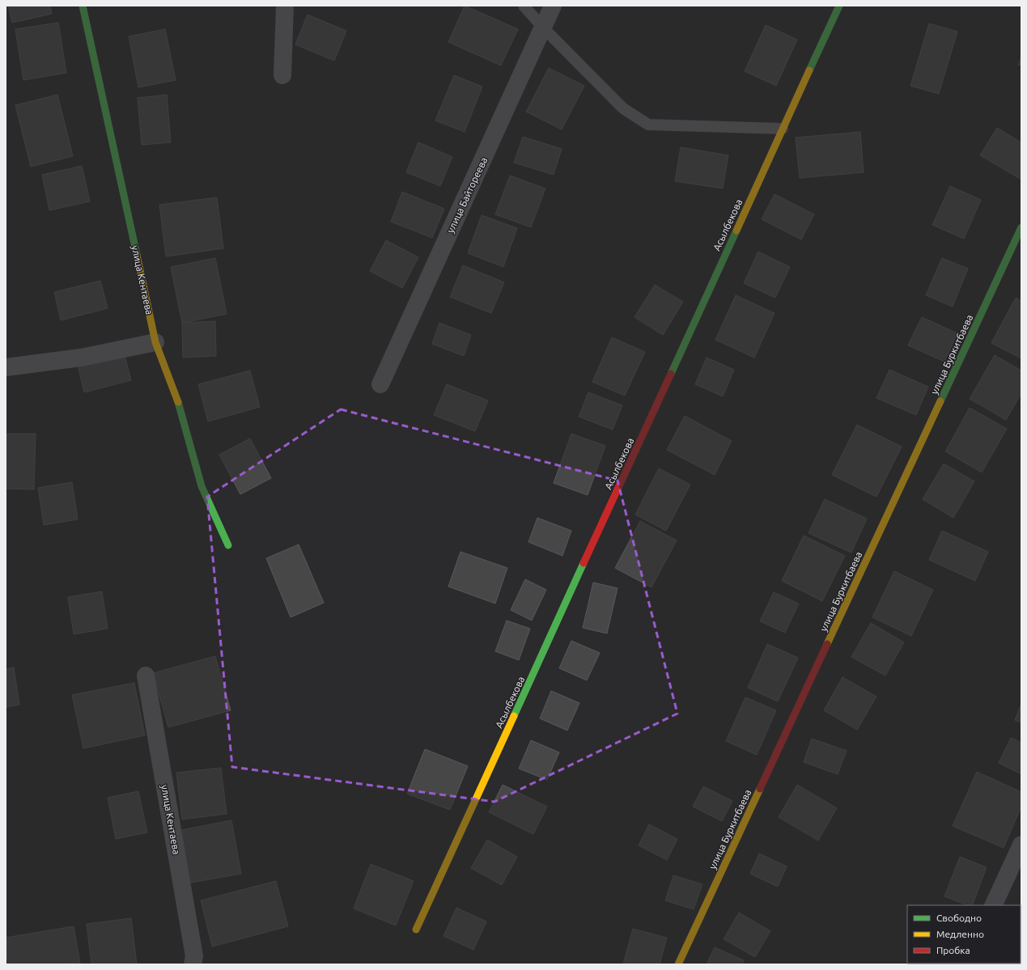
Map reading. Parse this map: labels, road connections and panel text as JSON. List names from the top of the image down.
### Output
{
  "streets": {
    "street": [
      "улица Байтореева",
      "Асылбекова",
      "улица Кентаева",
      "улица Буркитбаева"
    ]
  },
  "legend": ["Свободно", "Медленно", "Пробка"]
}
